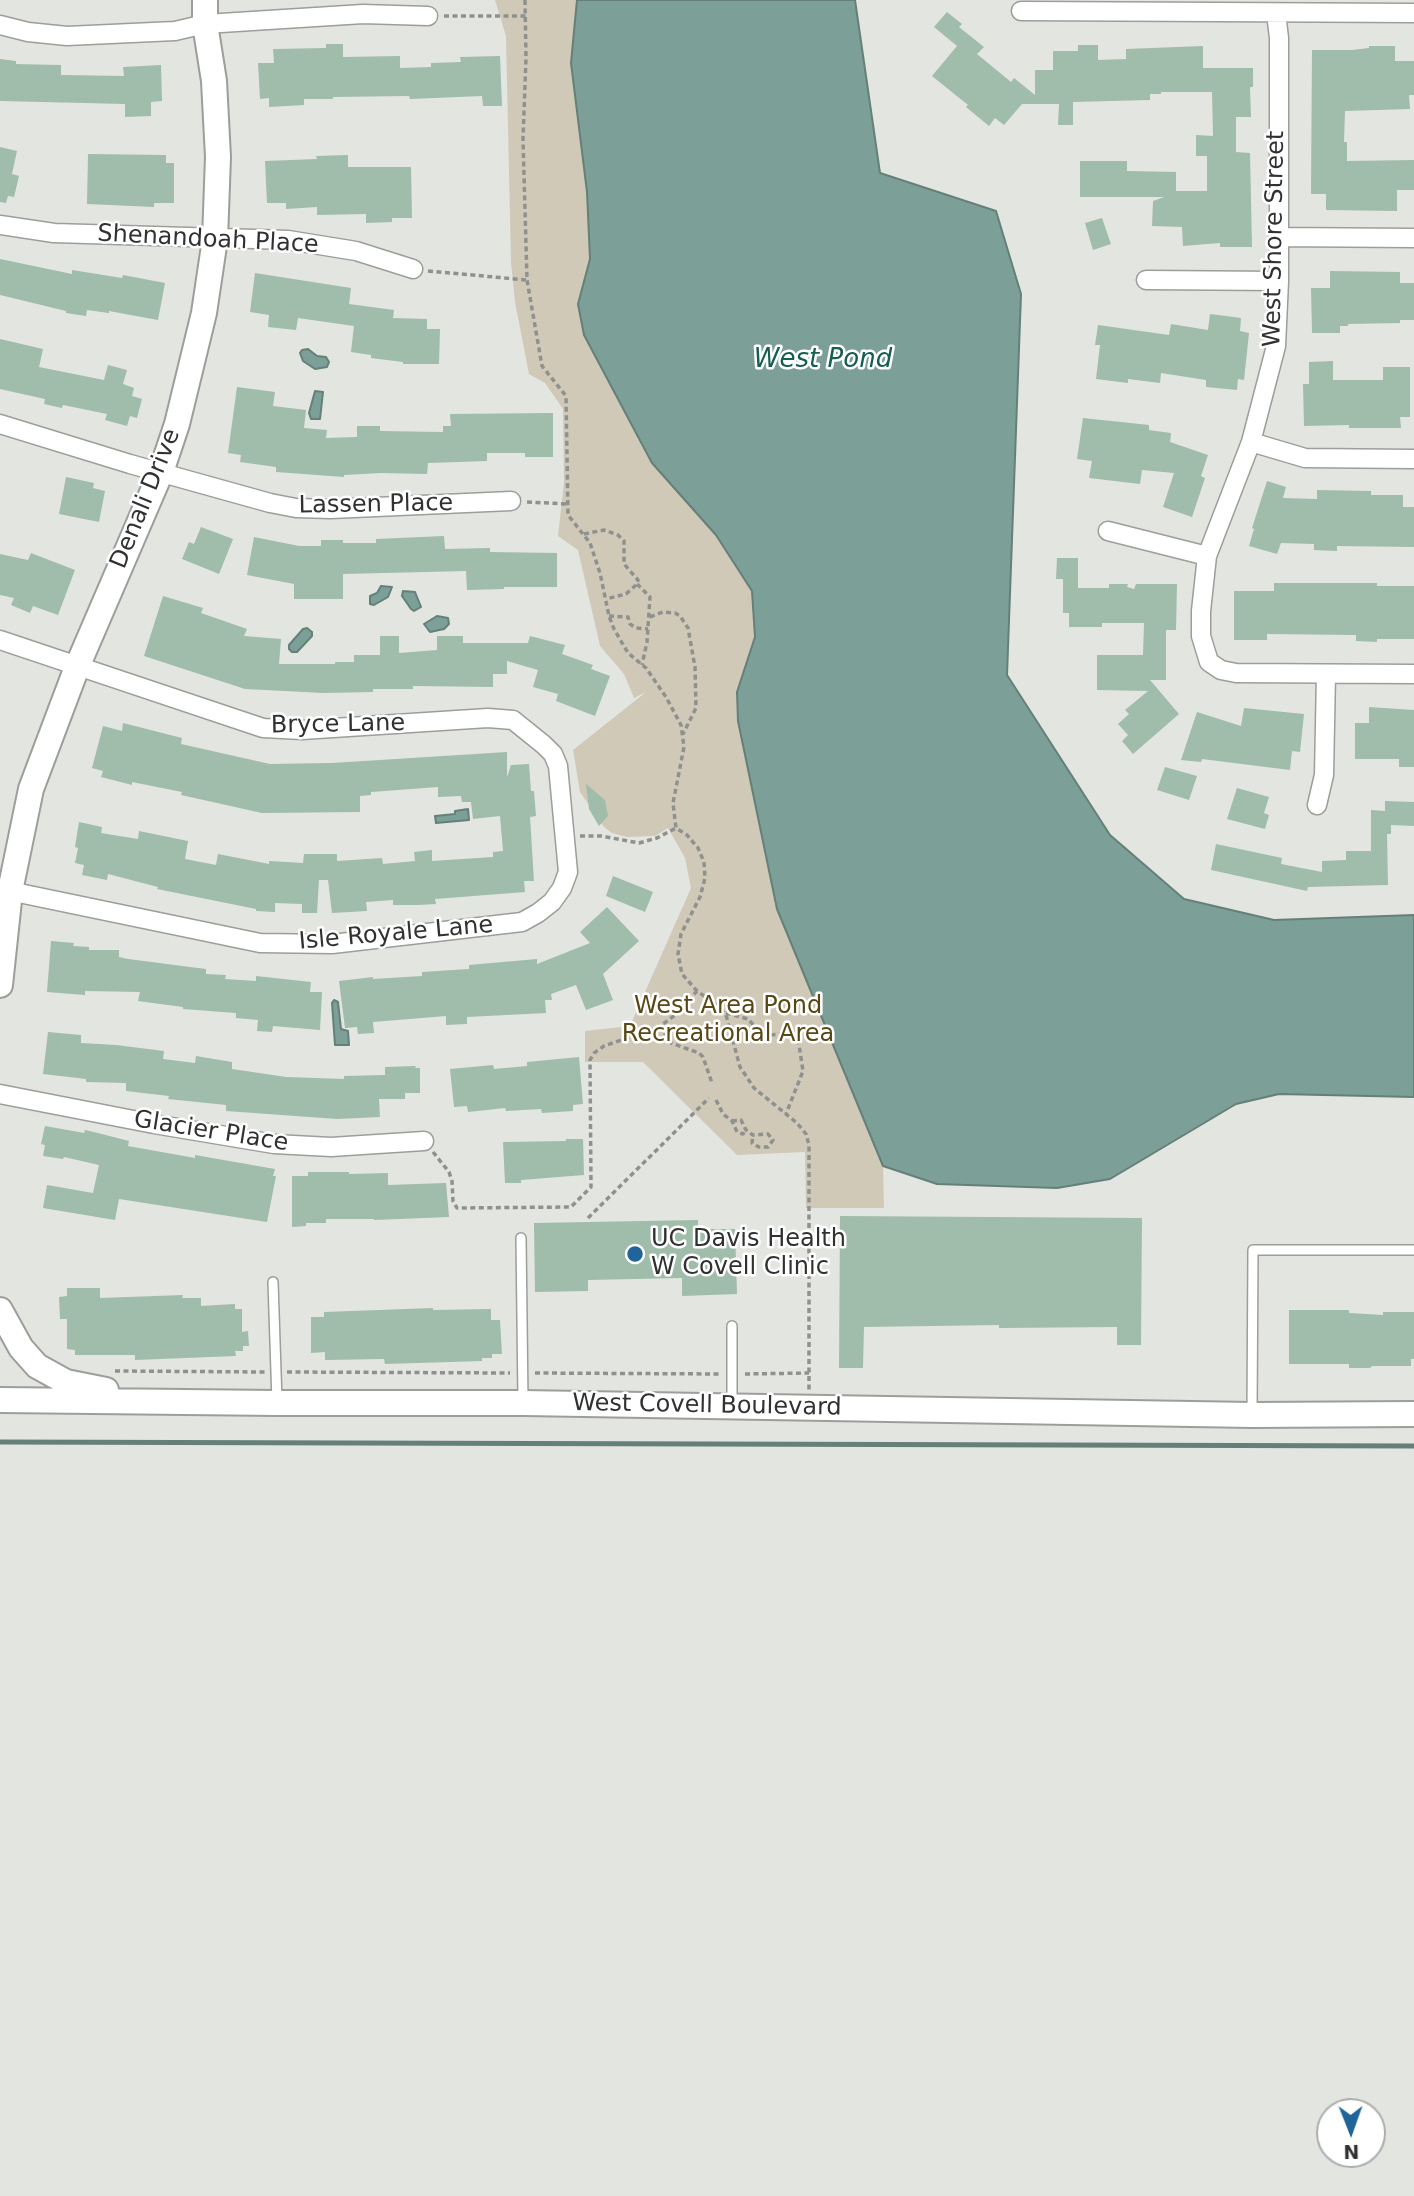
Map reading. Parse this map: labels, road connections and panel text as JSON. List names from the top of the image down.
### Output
{
  "streets": {
    "main road": ["Denali Drive", "West Covell Boulevard"],
    "street": [
      "West Shore Street",
      "Shenandoah Place",
      "Lassen Place",
      "Bryce Lane",
      "Isle Royale Lane",
      "Glacier Place"
    ]
  },
  "crossings": [
    ["Shenandoah Place", "Denali Drive"],
    ["Denali Drive", "Lassen Place"],
    ["Denali Drive", "Bryce Lane"],
    ["Denali Drive", "Isle Royale Lane"],
    ["Bryce Lane", "Isle Royale Lane"]
  ],
  "water": ["West Pond"],
  "parks": ["West Area Pond Recreational Area"],
  "places": ["UC Davis Health W Covell Clinic"],
  "north": "bottom"
}
